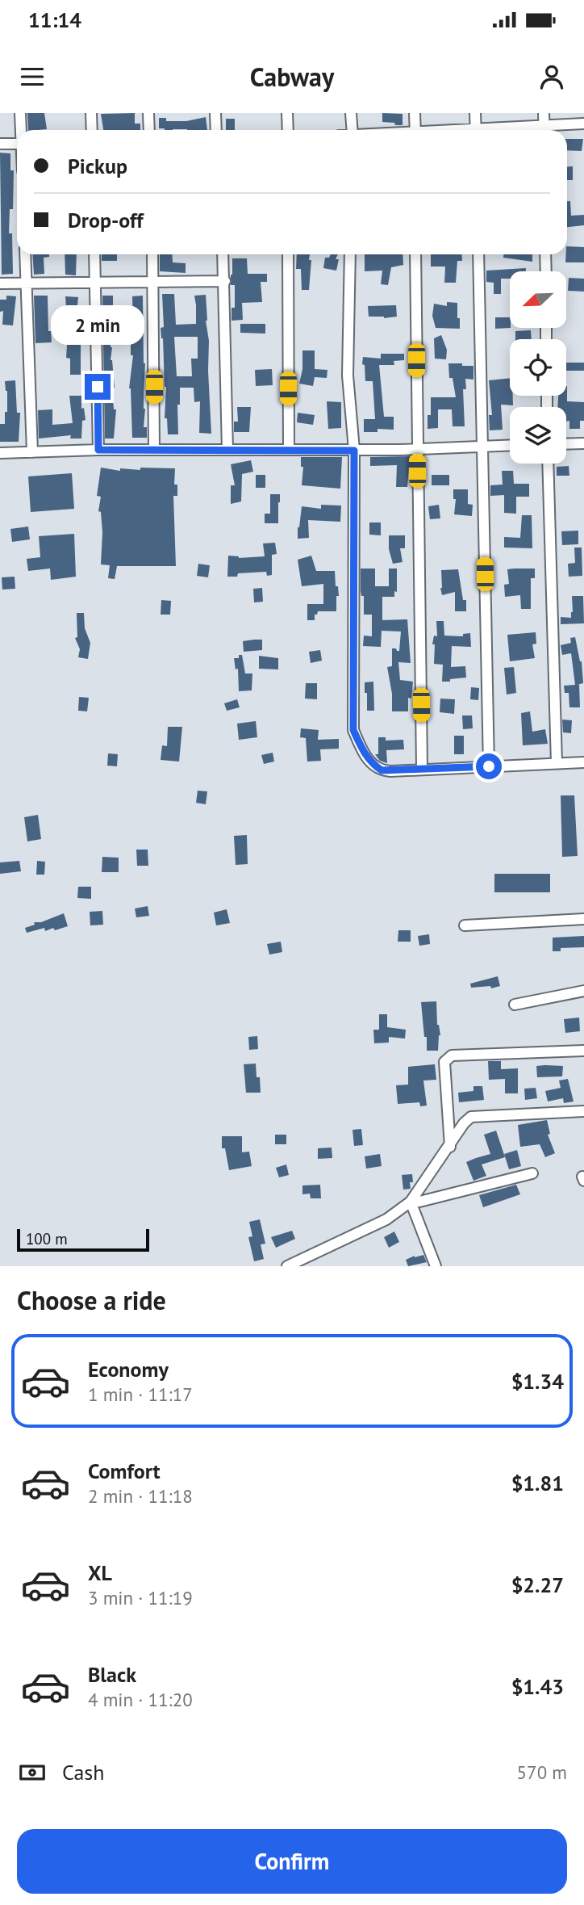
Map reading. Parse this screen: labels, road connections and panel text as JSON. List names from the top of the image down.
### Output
{
  "scale_bar": "100 m",
  "north": "bottom left",
  "page": {
    "status": "11:14",
    "header": "Cabway",
    "banner": ["Pickup", "Drop-off"],
    "bubble": "2 min",
    "scale": "100 m",
    "heading": "Choose a ride",
    "list": [
      {
        "name": "Economy",
        "note": "1 min · 11:17",
        "value": "$1.34"
      },
      {
        "name": "Comfort",
        "note": "2 min · 11:18",
        "value": "$1.81"
      },
      {
        "name": "XL",
        "note": "3 min · 11:19",
        "value": "$2.27"
      },
      {
        "name": "Black",
        "note": "4 min · 11:20",
        "value": "$1.43"
      }
    ],
    "pay": ["Cash", "570 m"],
    "buttons": "Confirm"
  }
}
